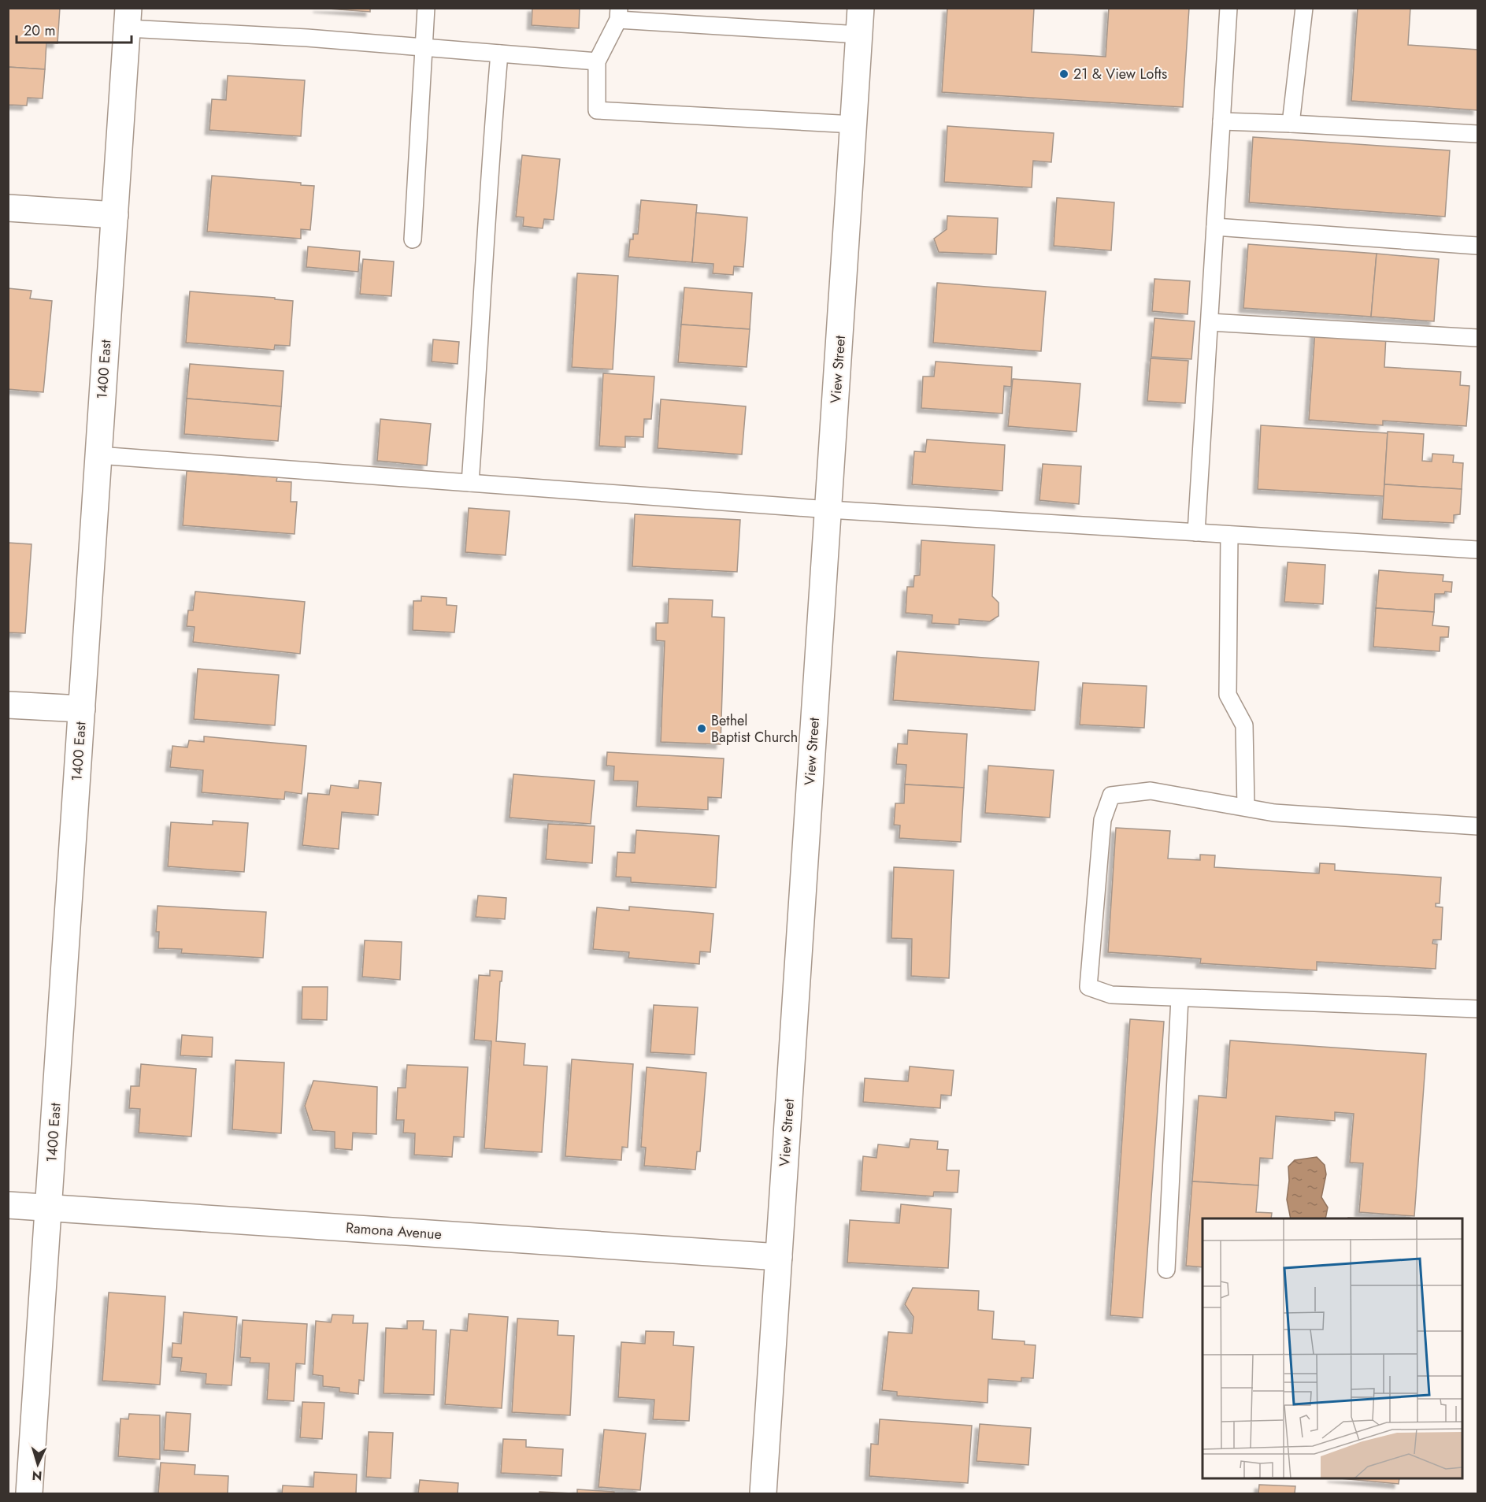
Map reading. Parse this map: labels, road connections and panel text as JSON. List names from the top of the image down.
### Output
{
  "streets": {
    "street": ["1400 East", "View Street", "Ramona Avenue"]
  },
  "crossings": [
    ["1400 East", "Ramona Avenue"],
    ["View Street", "Ramona Avenue"]
  ],
  "places": ["21 & View Lofts", "Bethel Baptist Church"],
  "scale_bar": "20 m",
  "north": "bottom"
}
